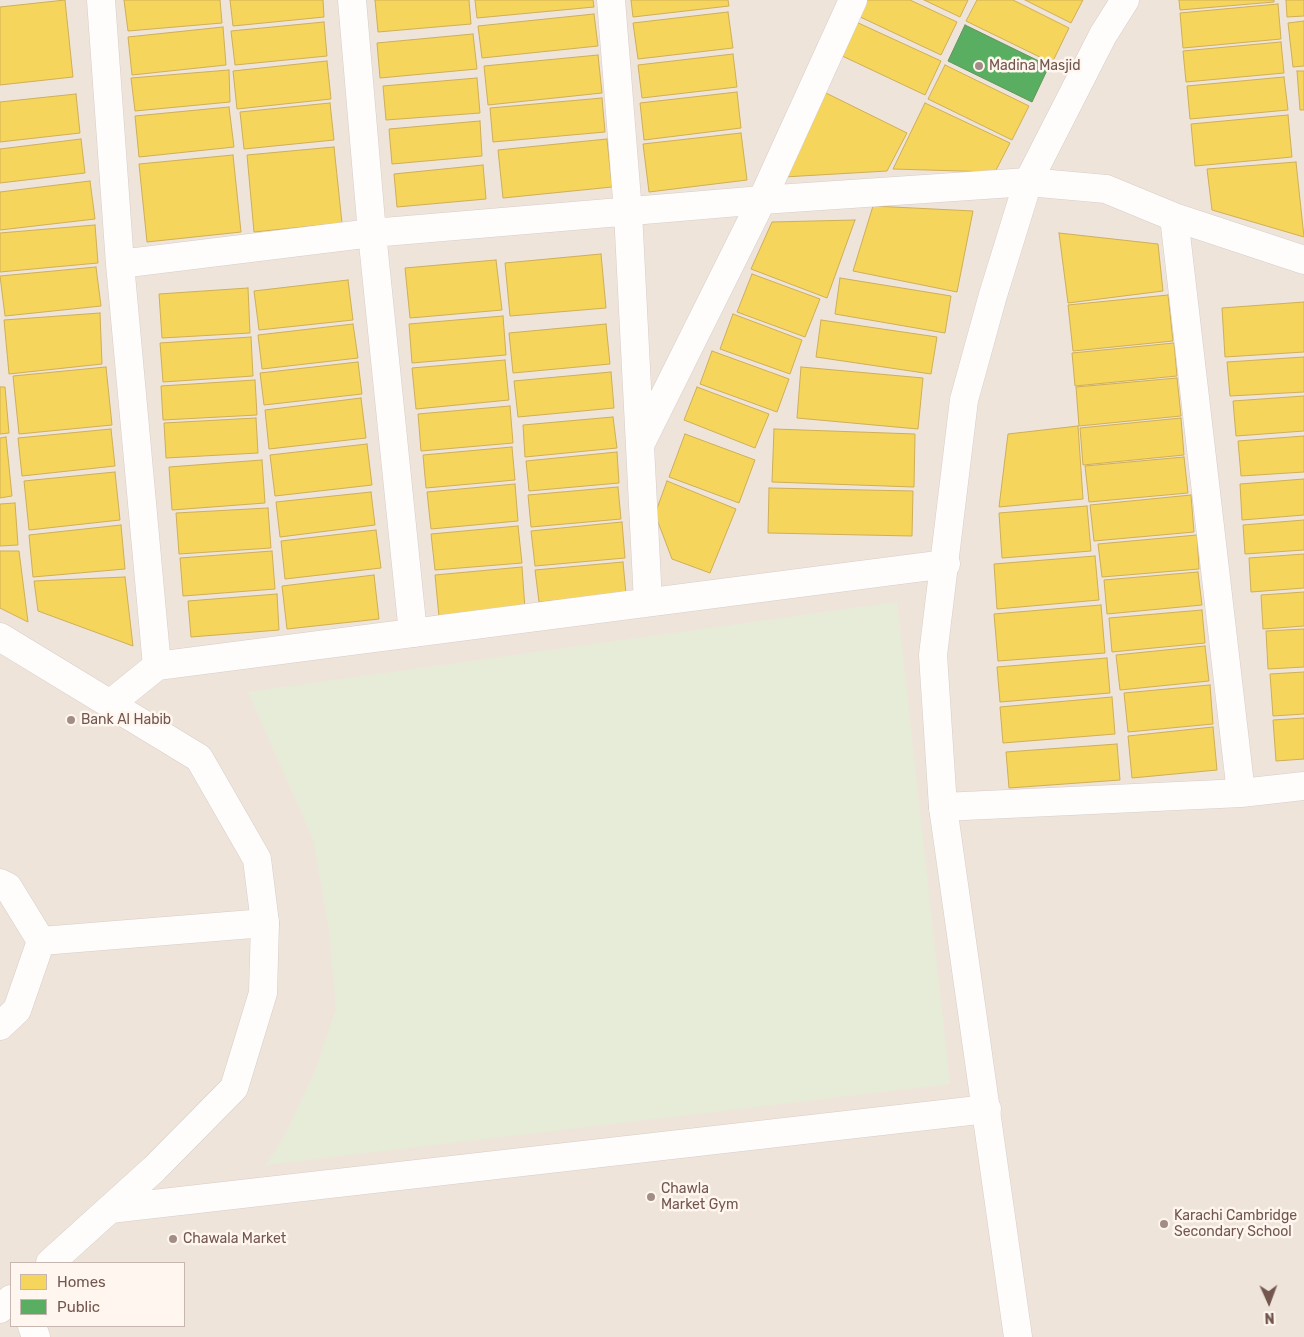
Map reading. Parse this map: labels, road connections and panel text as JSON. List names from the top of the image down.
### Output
{
  "places": [
    "Madina Masjid",
    "Bank Al Habib",
    "Chawla Market Gym",
    "Karachi Cambridge Secondary School",
    "Chawala Market"
  ],
  "legend": ["Homes", "Public"],
  "north": "bottom"
}
